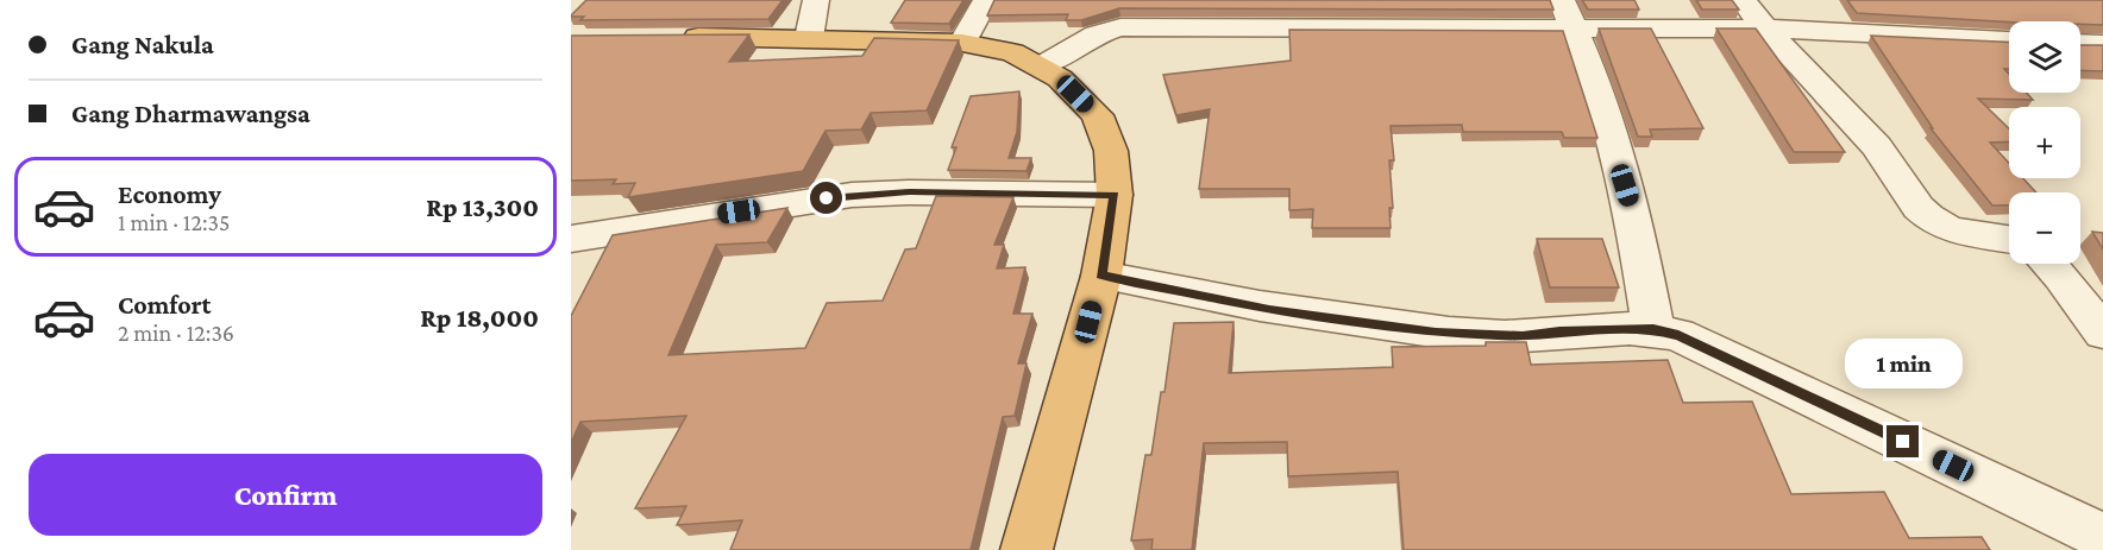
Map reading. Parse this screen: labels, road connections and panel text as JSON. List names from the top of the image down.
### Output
{
  "page": {
    "banner": ["Gang Nakula", "Gang Dharmawangsa"],
    "map_buttons": ["+", "−"],
    "list": [
      {
        "name": "Economy",
        "note": "1 min · 12:35",
        "value": "Rp 13,300"
      },
      {
        "name": "Comfort",
        "note": "2 min · 12:36",
        "value": "Rp 18,000"
      }
    ],
    "bubble": "1 min",
    "buttons": "Confirm"
  }
}
